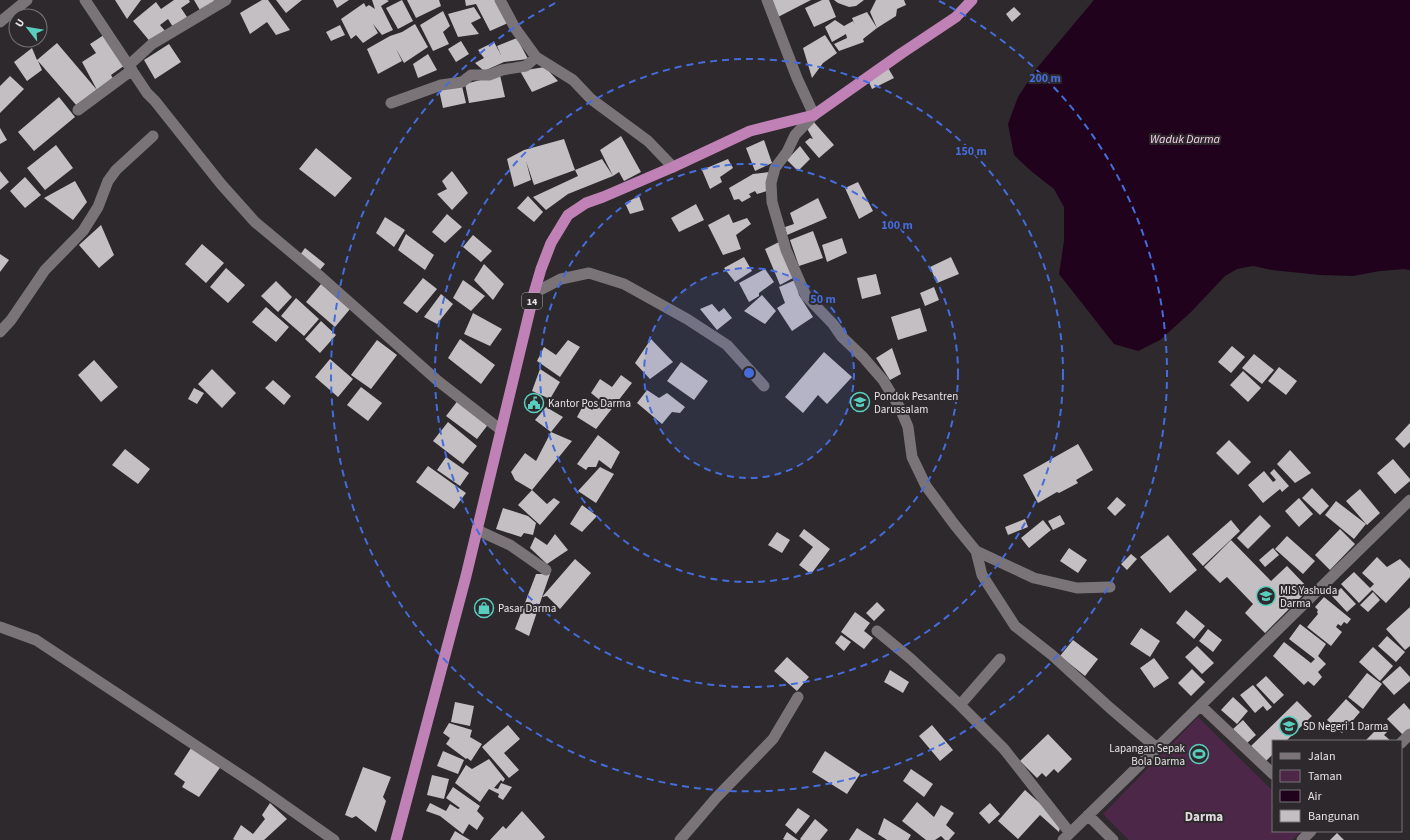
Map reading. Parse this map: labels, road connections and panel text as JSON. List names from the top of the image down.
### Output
{
  "streets": {
    "highway": ["14"]
  },
  "districts": ["Darma"],
  "water": ["Waduk Darma"],
  "places": {
    "school or university": ["Pondok Pesantren Darussalam", "MIS Yashuda Darma", "SD Negeri 1 Darma"],
    "public building": ["Kantor Pos Darma"],
    "shop": ["Pasar Darma"],
    "sports": ["Lapangan Sepak Bola Darma"]
  },
  "legend": [
    "Jalan",
    "Taman",
    "Air",
    "Bangunan"
  ],
  "north": "top left",
  "rings": [
    "200 m",
    "150 m",
    "100 m",
    "50 m"
  ]
}
